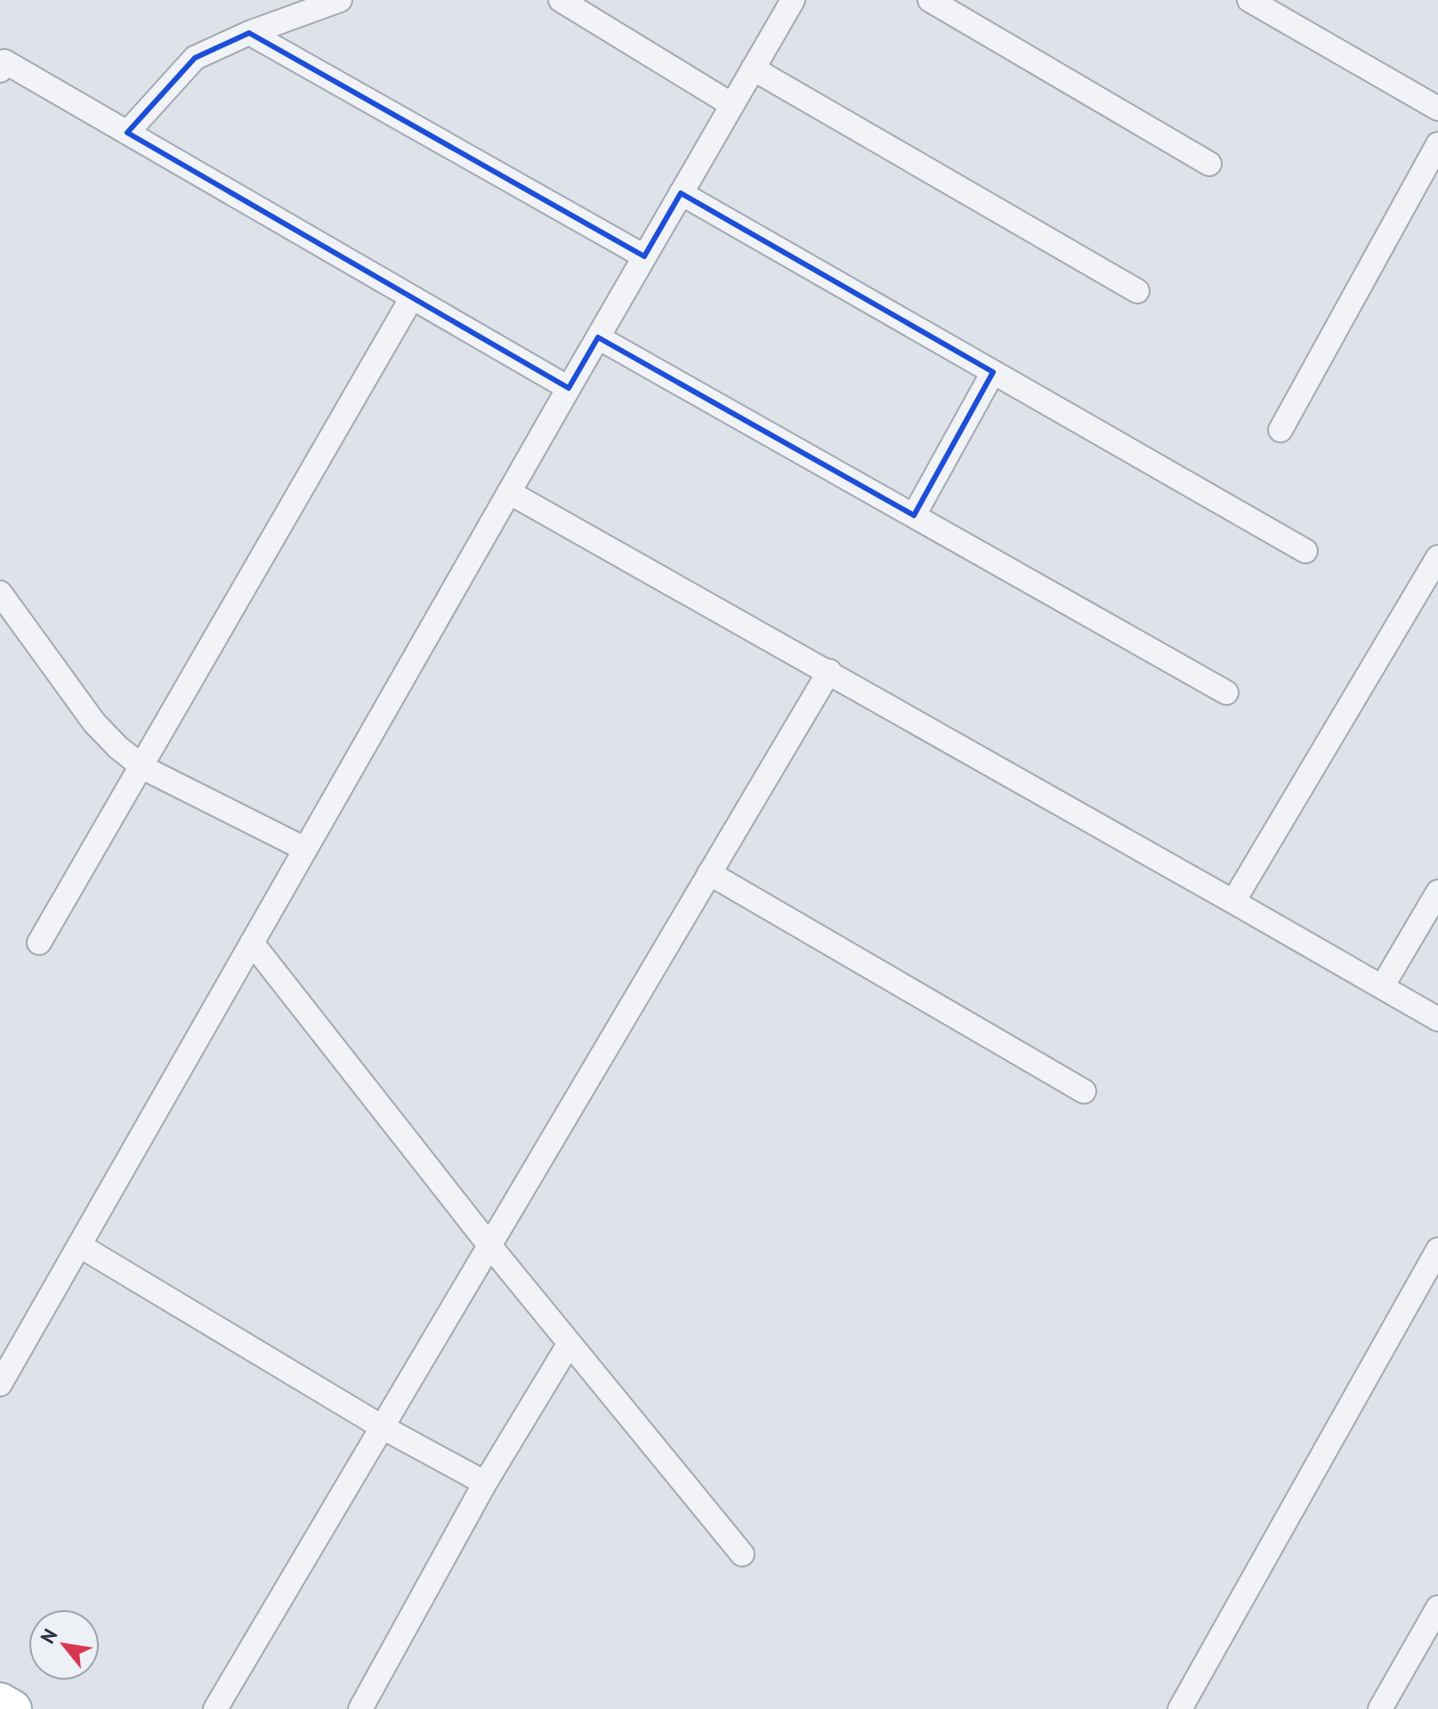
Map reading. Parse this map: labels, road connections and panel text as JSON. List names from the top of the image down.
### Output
{
  "north": "top left"
}
